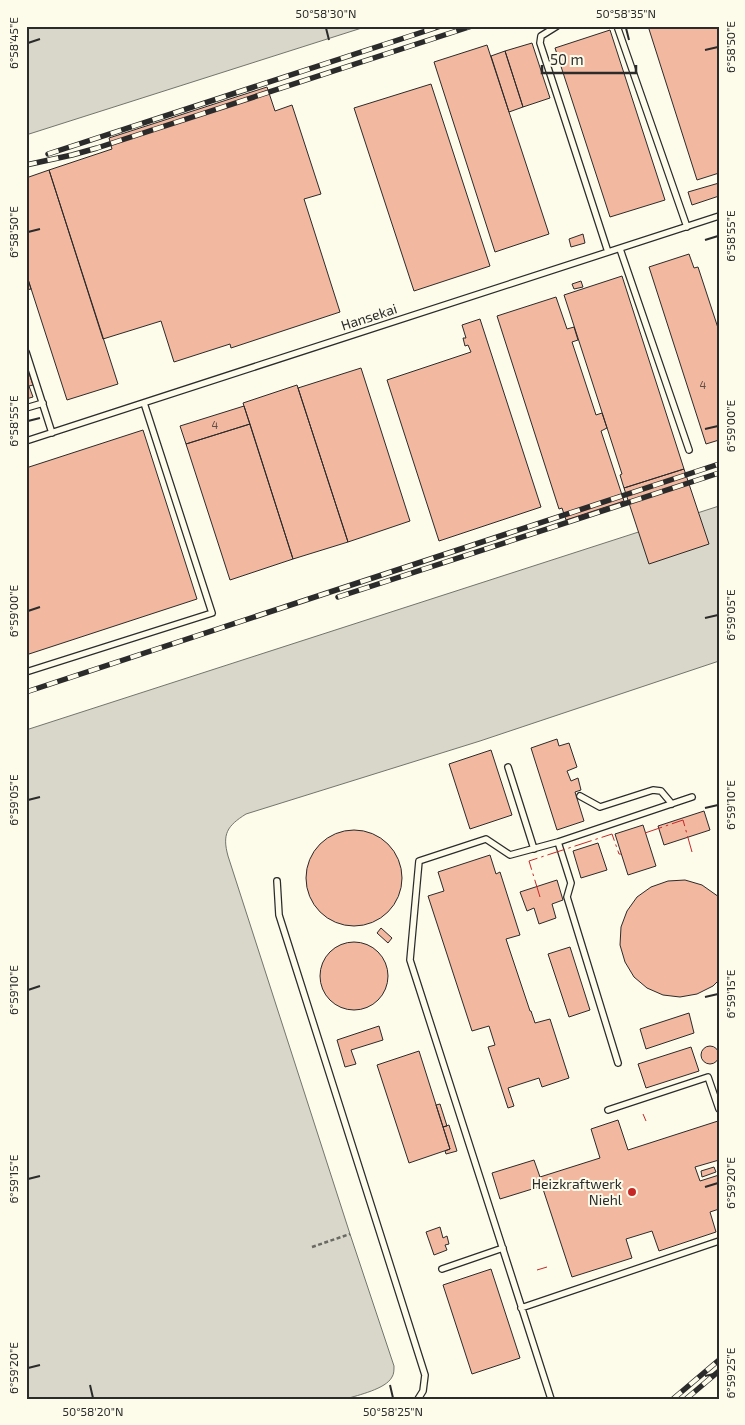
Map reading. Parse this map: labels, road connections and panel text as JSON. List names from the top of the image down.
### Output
{
  "streets": {
    "lane": ["Hansekai"]
  },
  "places": ["Heizkraftwerk Niehl"],
  "house_numbers": ["4", "4"],
  "scale_bar": "50 m",
  "coordinates": [
    "50°58'30\"N",
    "50°58'35\"N",
    "6°58'45\"E",
    "6°58'50\"E",
    "6°58'55\"E",
    "6°59'00\"E",
    "6°59'05\"E",
    "6°59'10\"E",
    "6°59'15\"E",
    "6°59'20\"E",
    "6°59'25\"E",
    "50°58'20\"N",
    "50°58'25\"N"
  ]
}
